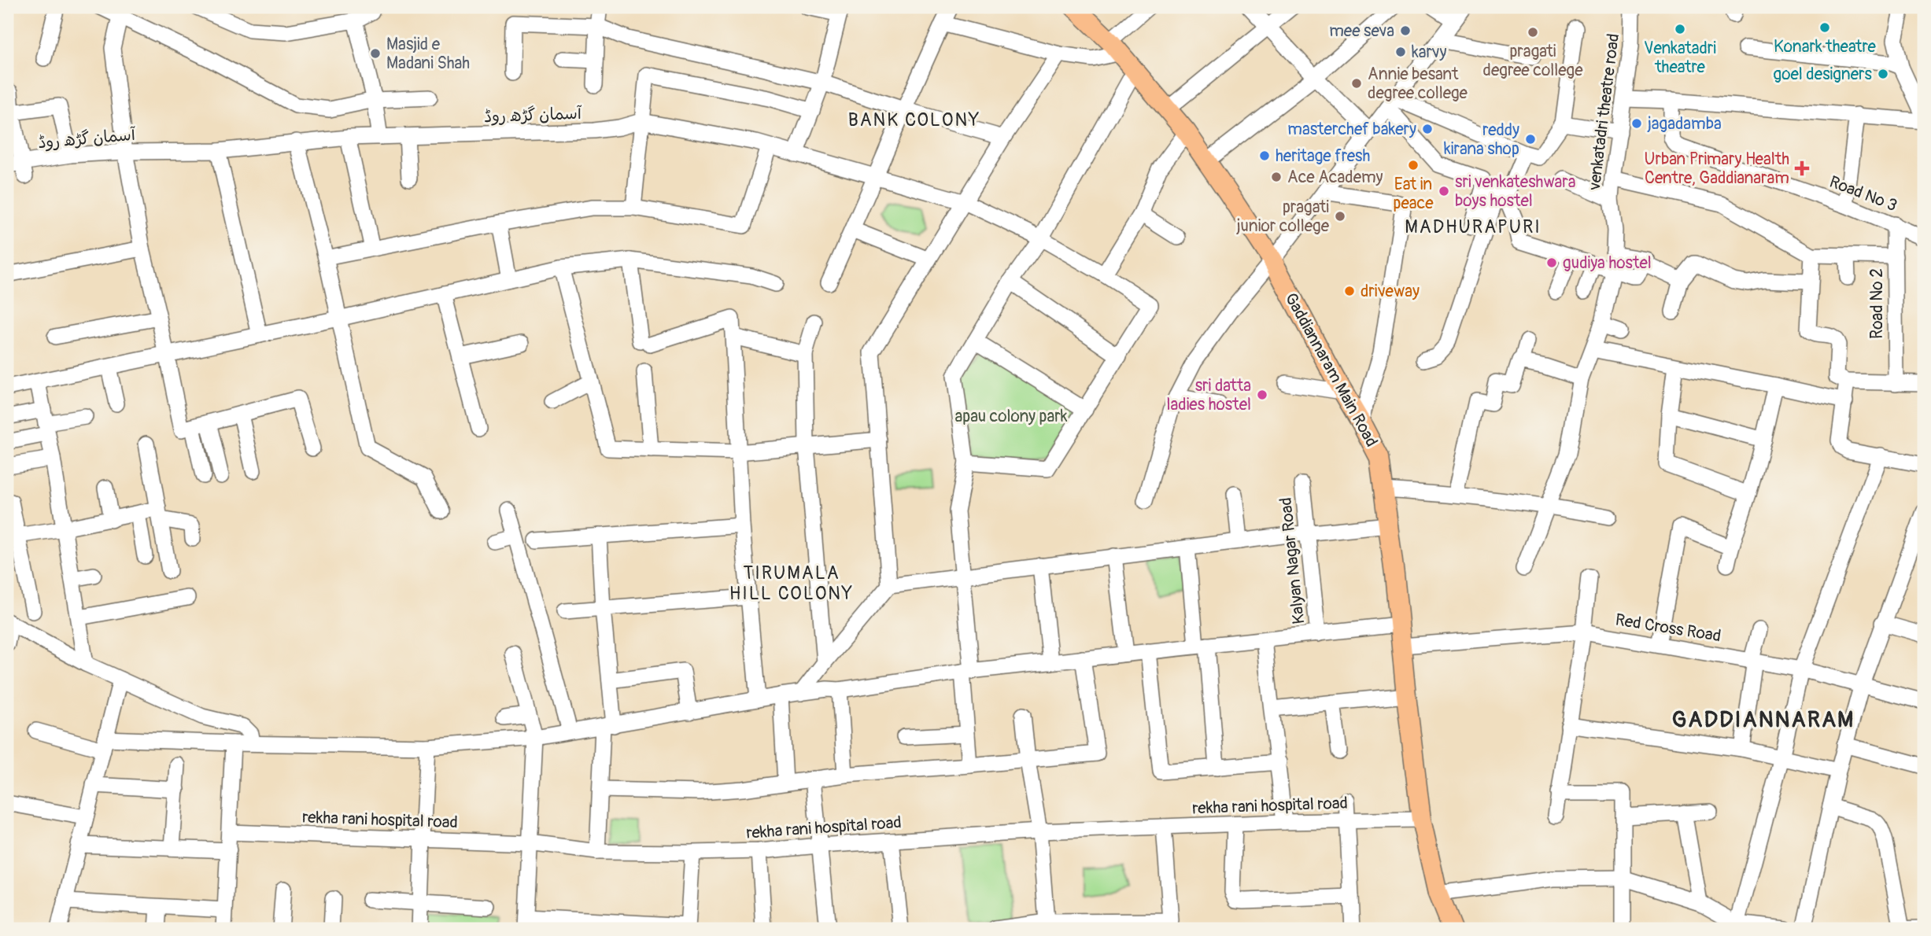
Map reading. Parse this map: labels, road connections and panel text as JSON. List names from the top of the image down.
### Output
{
  "streets": {
    "main road": ["Gaddiannaram Main Road"],
    "street": [
      "venkatadri theatre road",
      "آسمان گڑھ روڈ",
      "Road No 3",
      "Road No 2",
      "Kalyan Nagar Road",
      "Red Cross Road",
      "rekha rani hospital road"
    ]
  },
  "crossings": [
    ["Road No 3", "Road No 2"],
    ["Gaddiannaram Main Road", "Red Cross Road"],
    ["Gaddiannaram Main Road", "rekha rani hospital road"]
  ],
  "districts": [
    "BANK COLONY",
    "MADHURAPURI",
    "TIRUMALA HILL COLONY",
    "GADDIANNARAM"
  ],
  "parks": ["apau colony park"],
  "places": {
    "other": [
      "Konark theatre",
      "Venkatadri theatre",
      "mee seva",
      "pragati degree college",
      "karvy",
      "Masjid e Madani Shah",
      "goel designers",
      "Annie besant degree college",
      "jagadamba",
      "masterchef bakery",
      "reddy kirana shop",
      "heritage fresh",
      "Eat in peace",
      "Ace Academy",
      "sri venkateshwara boys hostel",
      "pragati junior college",
      "gudiya hostel",
      "driveway",
      "sri datta ladies hostel"
    ],
    "health": ["Urban Primary Health Centre, Gaddianaram"]
  }
}
